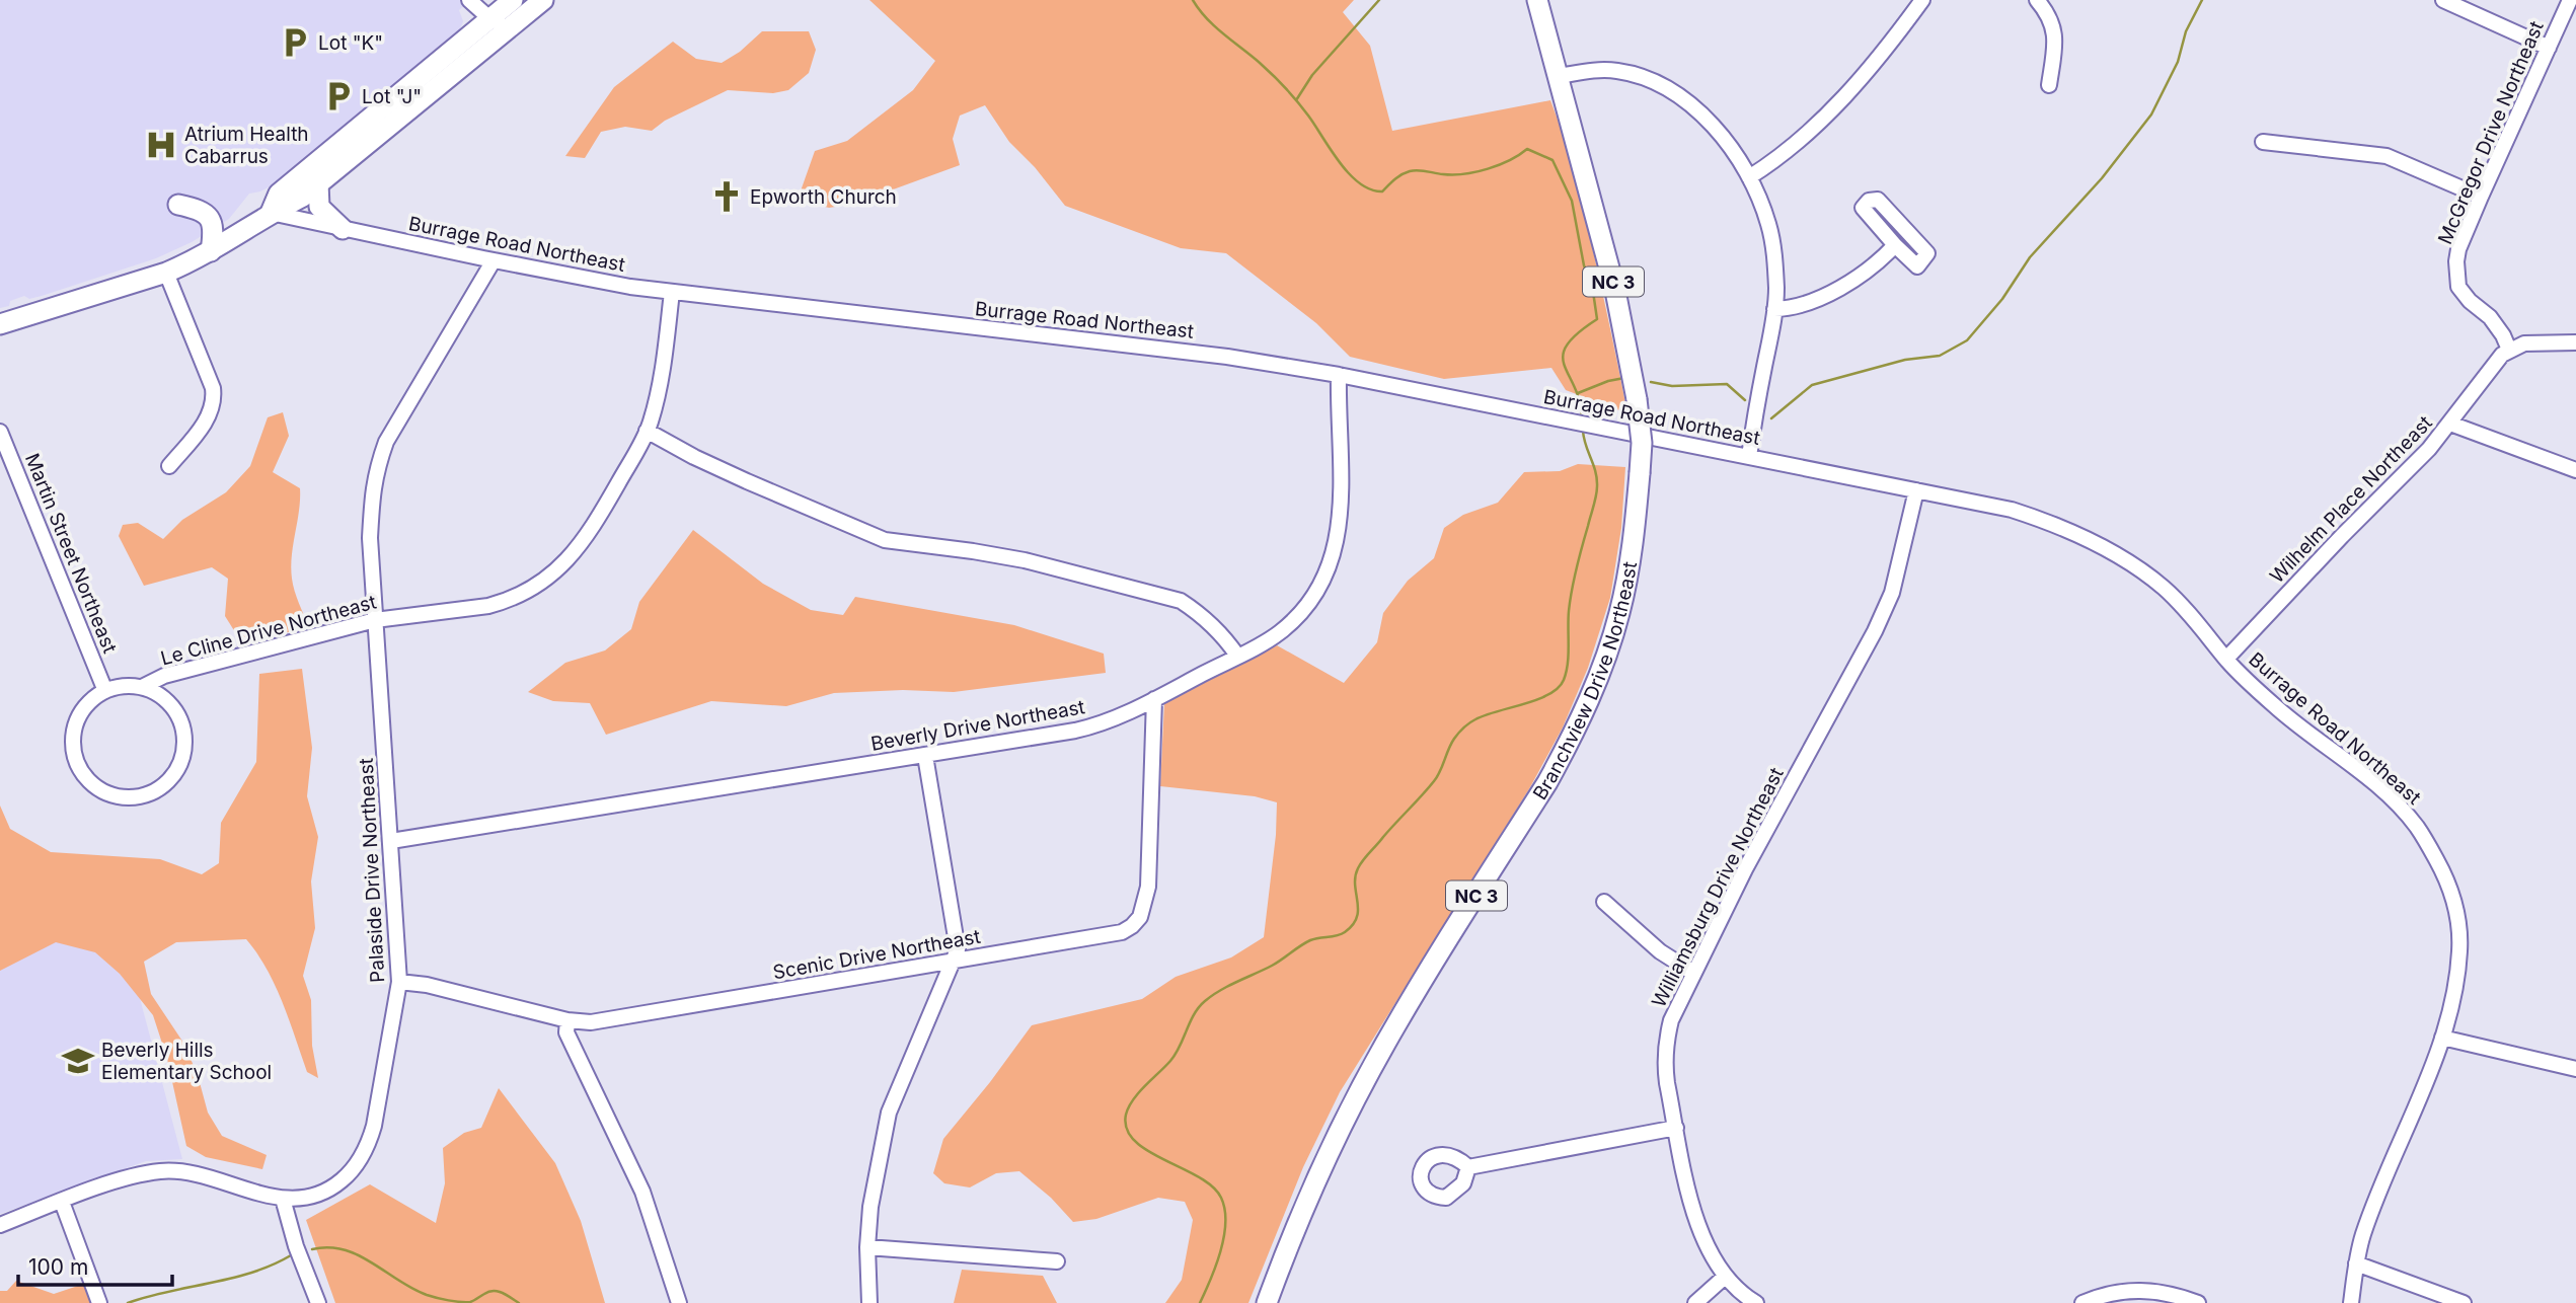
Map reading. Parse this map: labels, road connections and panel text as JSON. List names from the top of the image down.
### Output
{
  "streets": {
    "main road": ["NC 3", "Branchview Drive Northeast"],
    "street": [
      "McGregor Drive Northeast",
      "Burrage Road Northeast",
      "Wilhelm Place Northeast",
      "Martin Street Northeast",
      "Le Cline Drive Northeast",
      "Beverly Drive Northeast",
      "Palaside Drive Northeast",
      "Williamsburg Drive Northeast",
      "Scenic Drive Northeast"
    ]
  },
  "crossings": [
    ["McGregor Drive Northeast", "Wilhelm Place Northeast"],
    ["Burrage Road Northeast", "Wilhelm Place Northeast"],
    ["Burrage Road Northeast", "Le Cline Drive Northeast"],
    ["Burrage Road Northeast", "Beverly Drive Northeast"],
    ["Burrage Road Northeast", "Palaside Drive Northeast"],
    ["Burrage Road Northeast", "Williamsburg Drive Northeast"],
    ["Martin Street Northeast", "Le Cline Drive Northeast"],
    ["Le Cline Drive Northeast", "Palaside Drive Northeast"],
    ["Beverly Drive Northeast", "Palaside Drive Northeast"],
    ["Beverly Drive Northeast", "Scenic Drive Northeast"],
    ["Palaside Drive Northeast", "Scenic Drive Northeast"]
  ],
  "places": {
    "parking": ["Lot \"K\"", "Lot \"J\""],
    "hospital": ["Atrium Health Cabarrus"],
    "church": ["Epworth Church"],
    "school or university": ["Beverly Hills Elementary School"]
  },
  "scale_bar": "100 m"
}
